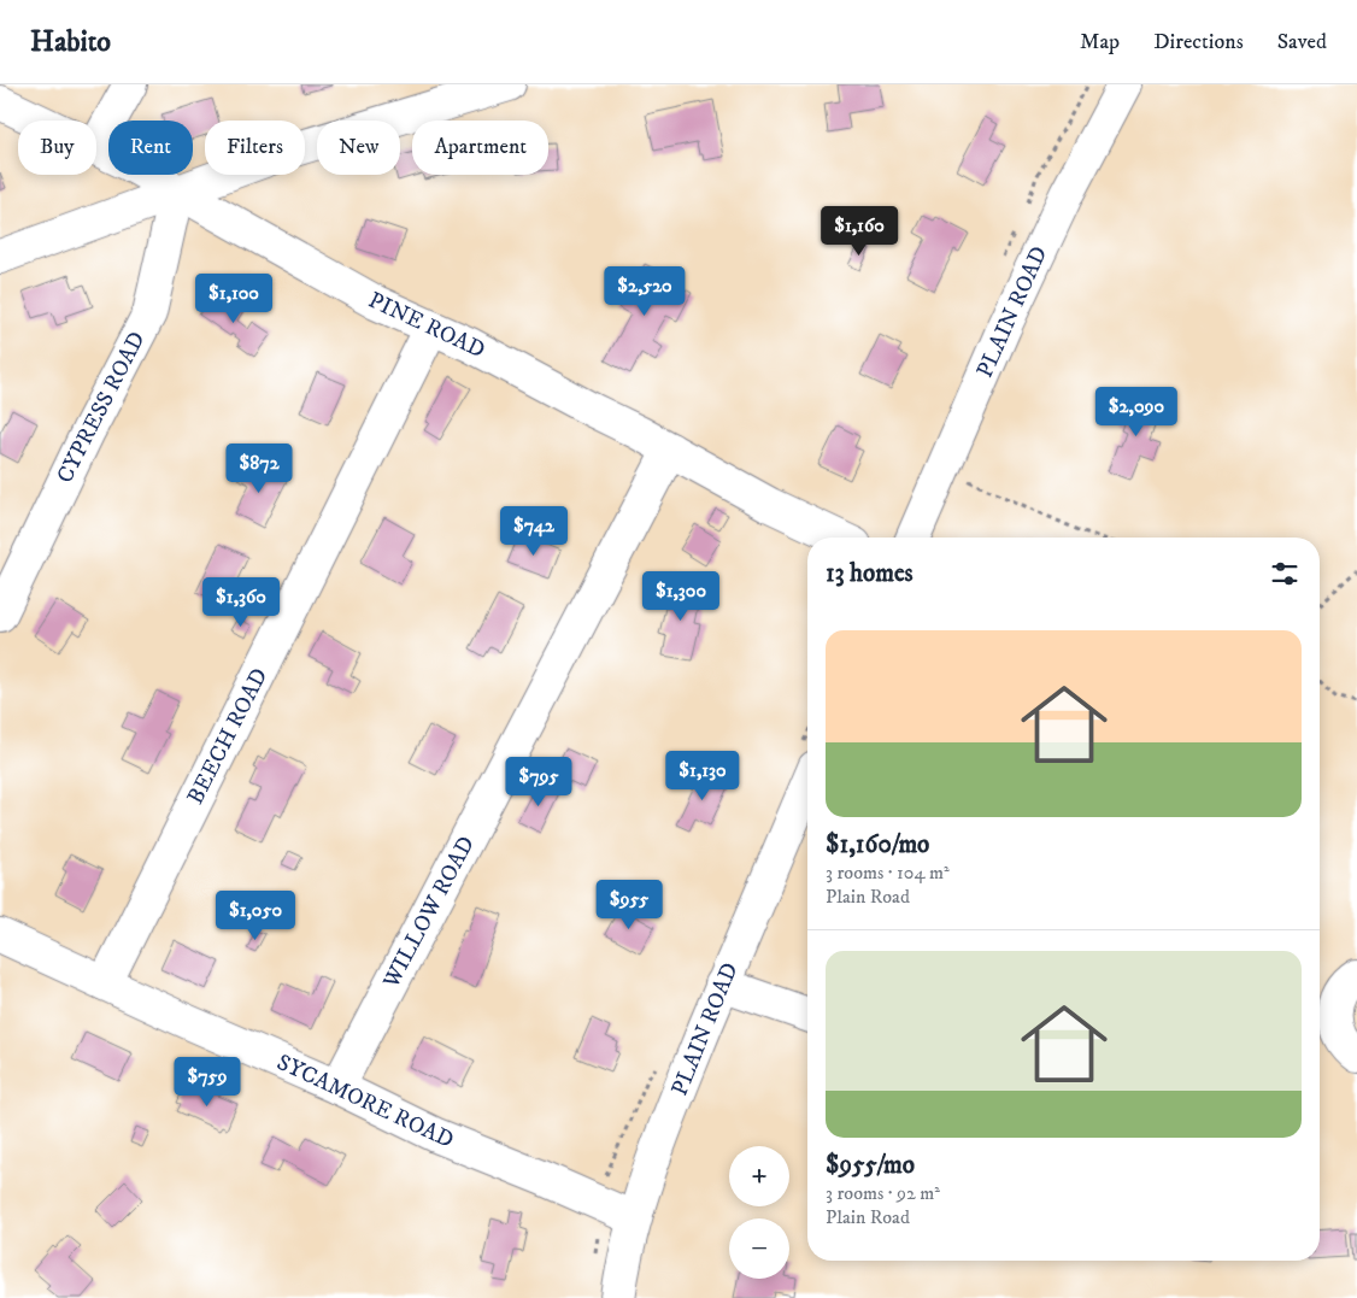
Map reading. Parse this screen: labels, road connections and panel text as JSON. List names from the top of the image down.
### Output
{
  "streets": {
    "street": [
      "PLAIN ROAD",
      "PINE ROAD",
      "CYPRESS ROAD",
      "BEECH ROAD",
      "WILLOW ROAD",
      "SYCAMORE ROAD"
    ]
  },
  "crossings": [
    ["PLAIN ROAD", "SYCAMORE ROAD"],
    ["PINE ROAD", "CYPRESS ROAD"],
    ["PINE ROAD", "BEECH ROAD"],
    ["PINE ROAD", "WILLOW ROAD"],
    ["BEECH ROAD", "SYCAMORE ROAD"],
    ["WILLOW ROAD", "SYCAMORE ROAD"]
  ],
  "page": {
    "header": "Habito",
    "nav": ["Map", "Directions", "Saved"],
    "chip": [
      "Buy",
      "Rent",
      "Filters",
      "New",
      "Apartment"
    ],
    "price": [
      "$1,160",
      "$2,520",
      "$1,100",
      "$2,090",
      "$872",
      "$742",
      "$1,300",
      "$1,360",
      "$1,130",
      "$795",
      "$955",
      "$1,050",
      "$759"
    ],
    "heading": "13 homes",
    "list": [
      {
        "name": "$1,160/mo",
        "note": "3 rooms · 104 m² · Plain Road"
      },
      {
        "name": "$955/mo",
        "note": "3 rooms · 92 m² · Plain Road"
      }
    ],
    "map_buttons": ["+", "−"]
  }
}
